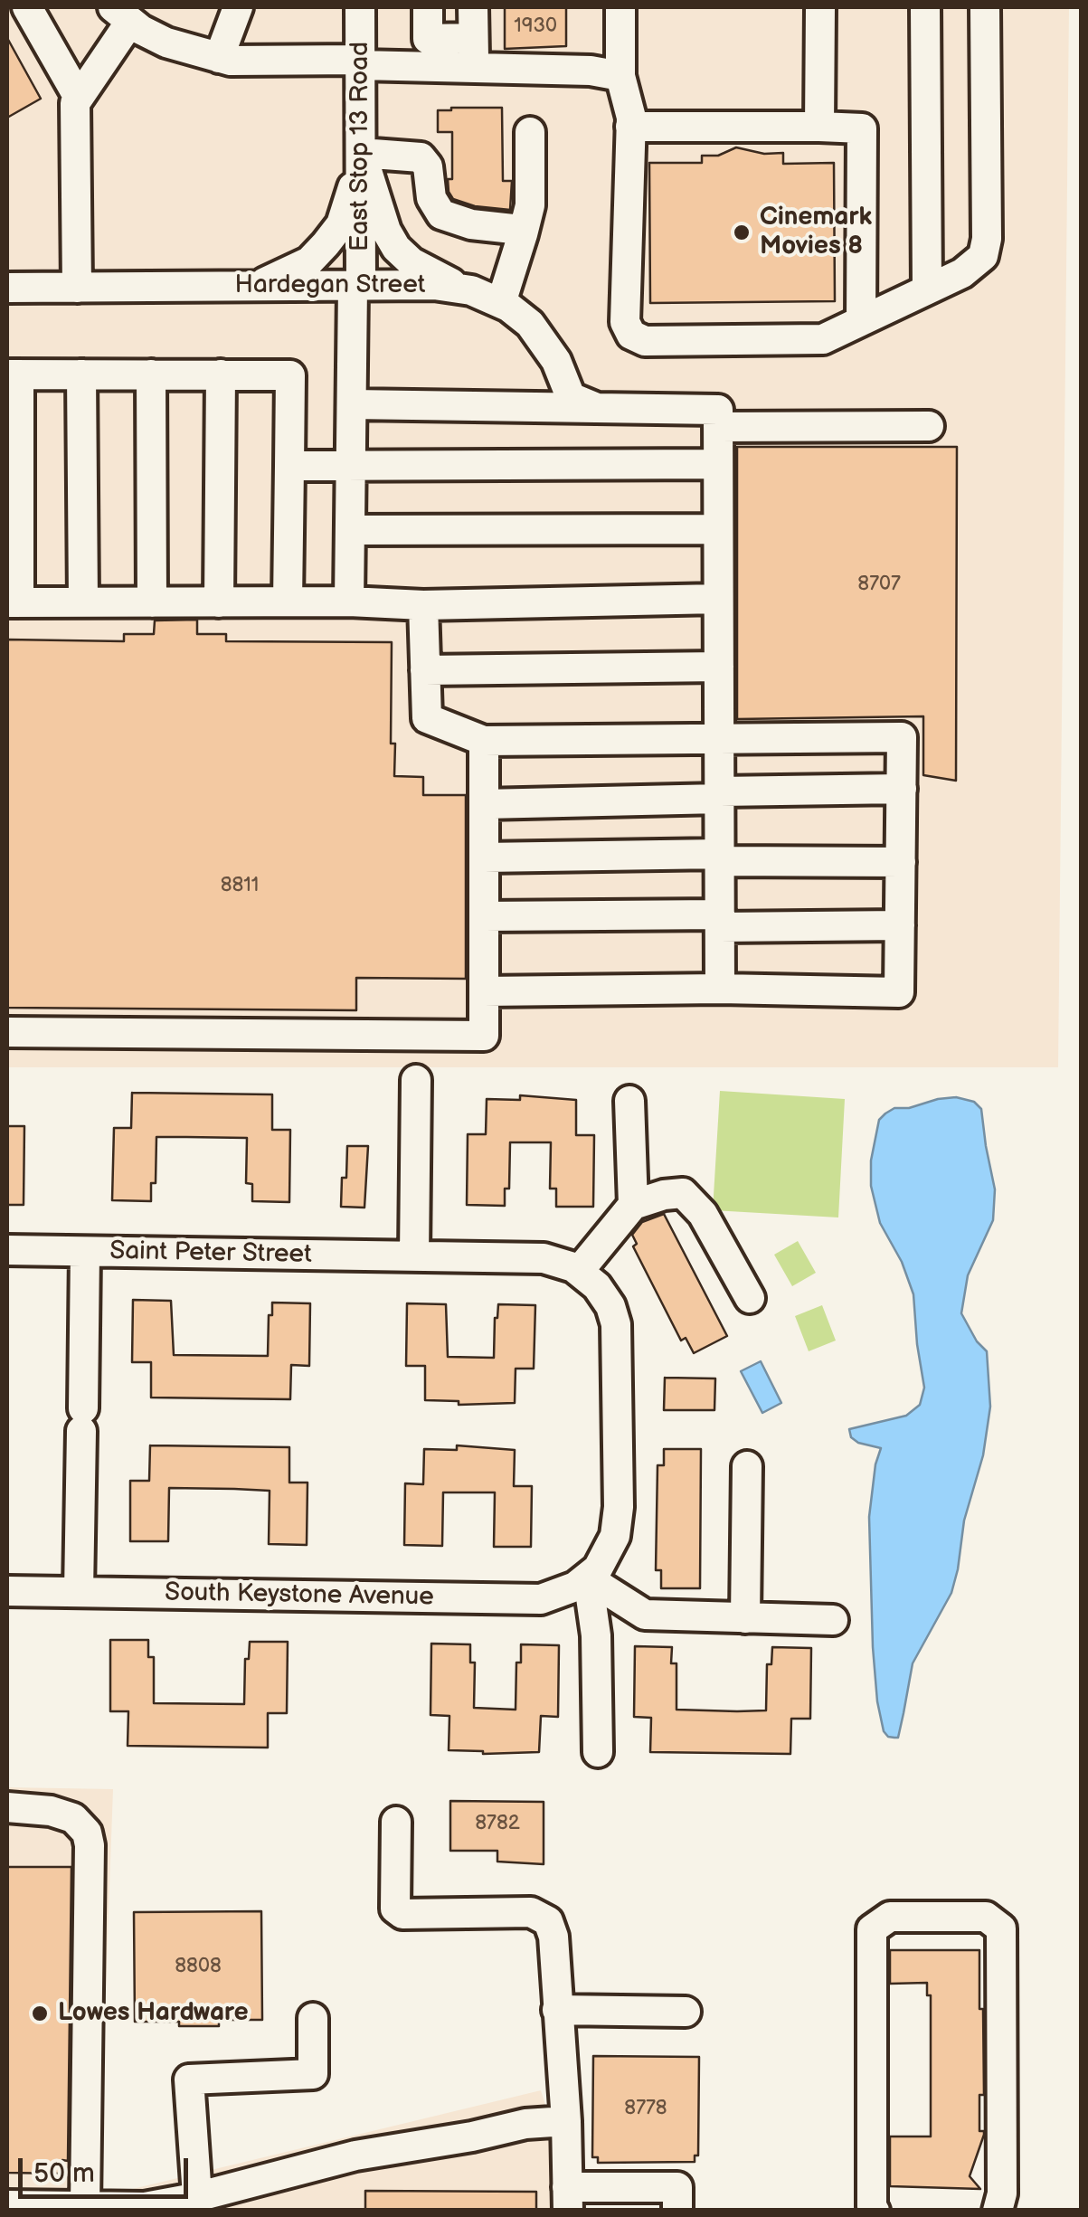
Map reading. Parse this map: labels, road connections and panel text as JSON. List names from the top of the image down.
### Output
{
  "streets": {
    "street": [
      "East Stop 13 Road",
      "Hardegan Street",
      "Saint Peter Street",
      "South Keystone Avenue"
    ]
  },
  "crossings": [
    ["East Stop 13 Road", "Hardegan Street"]
  ],
  "places": ["Cinemark Movies 8", "Lowes Hardware"],
  "house_numbers": [
    "1930",
    "8707",
    "8811",
    "8782",
    "8808",
    "8778"
  ],
  "scale_bar": "50 m"
}
